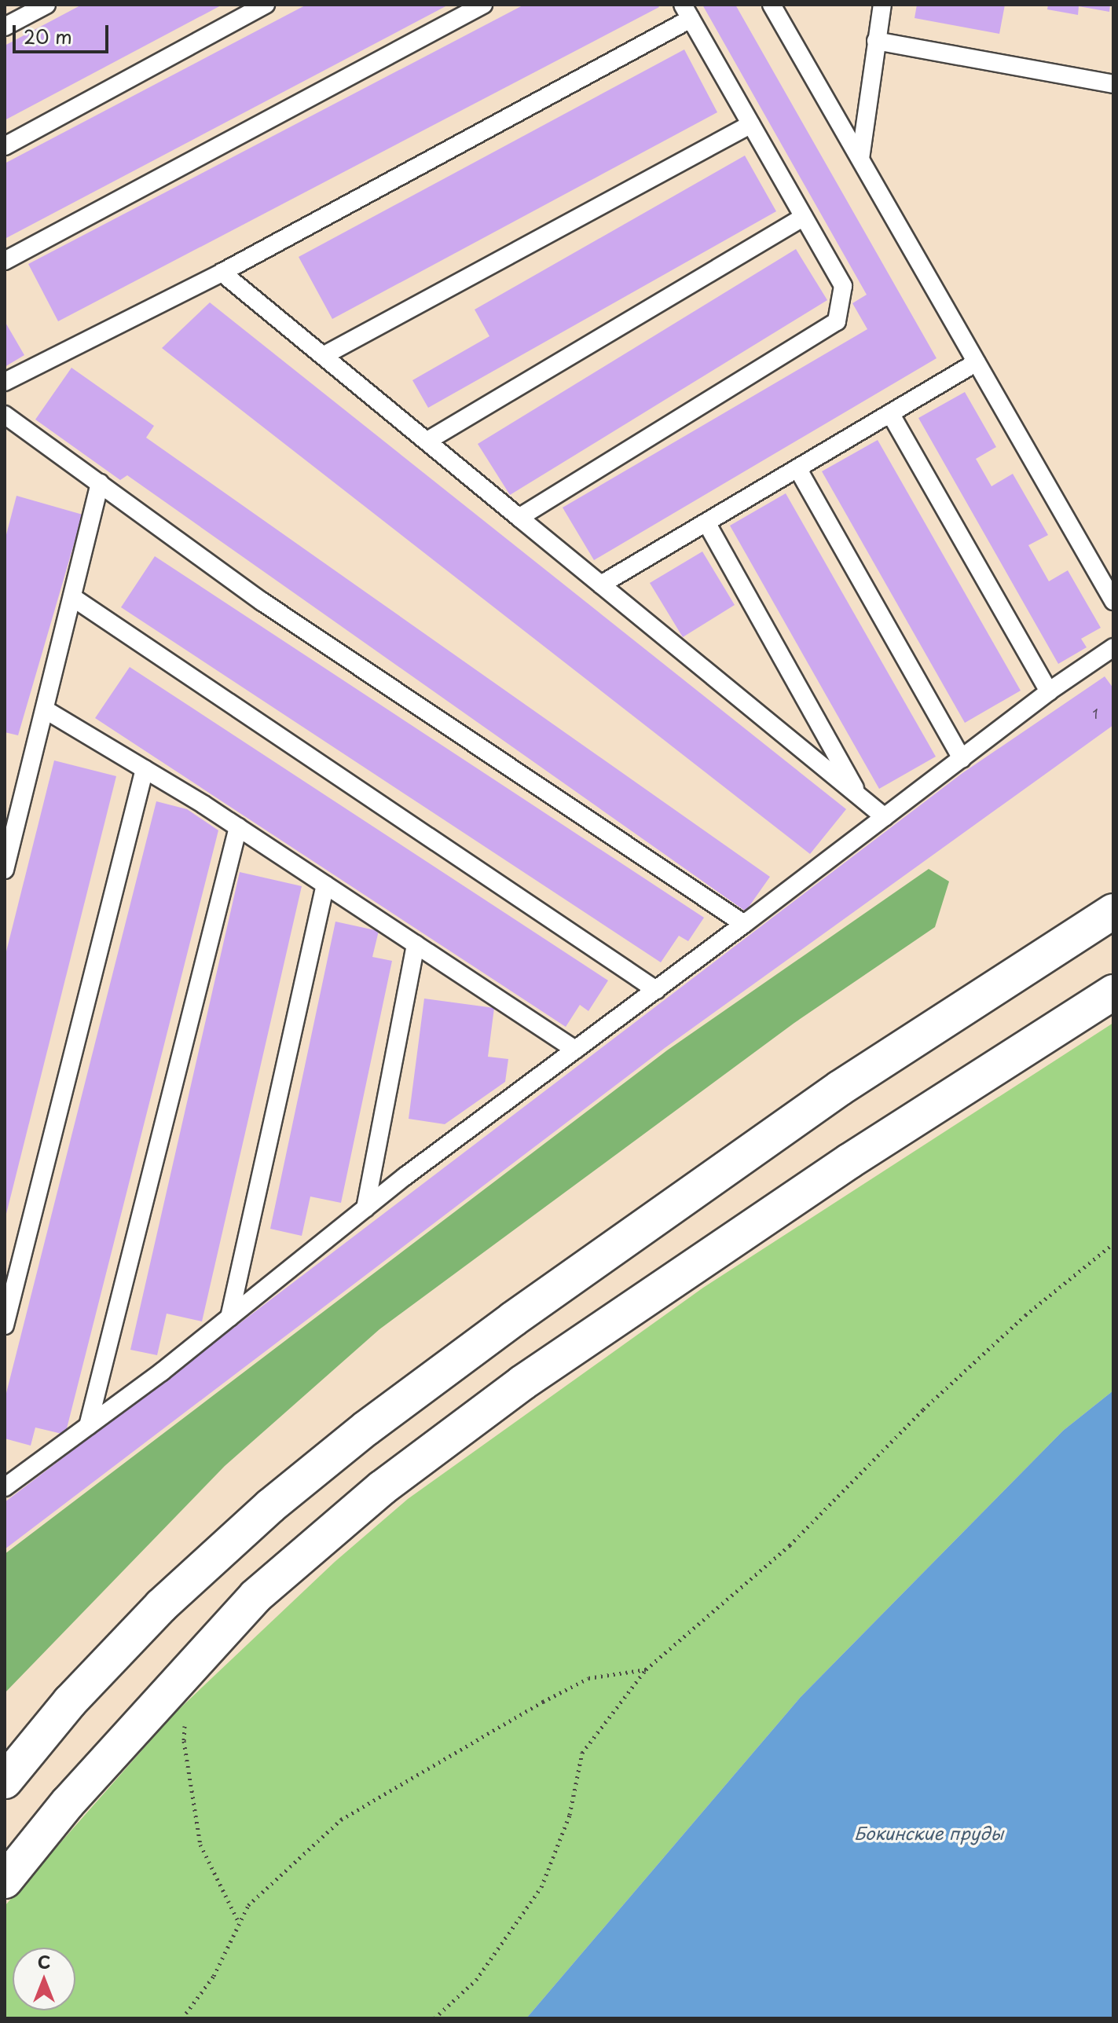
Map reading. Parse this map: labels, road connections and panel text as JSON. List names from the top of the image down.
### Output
{
  "water": ["Бокинские пруды"],
  "house_numbers": ["1"],
  "scale_bar": "20 m",
  "north": "top"
}
